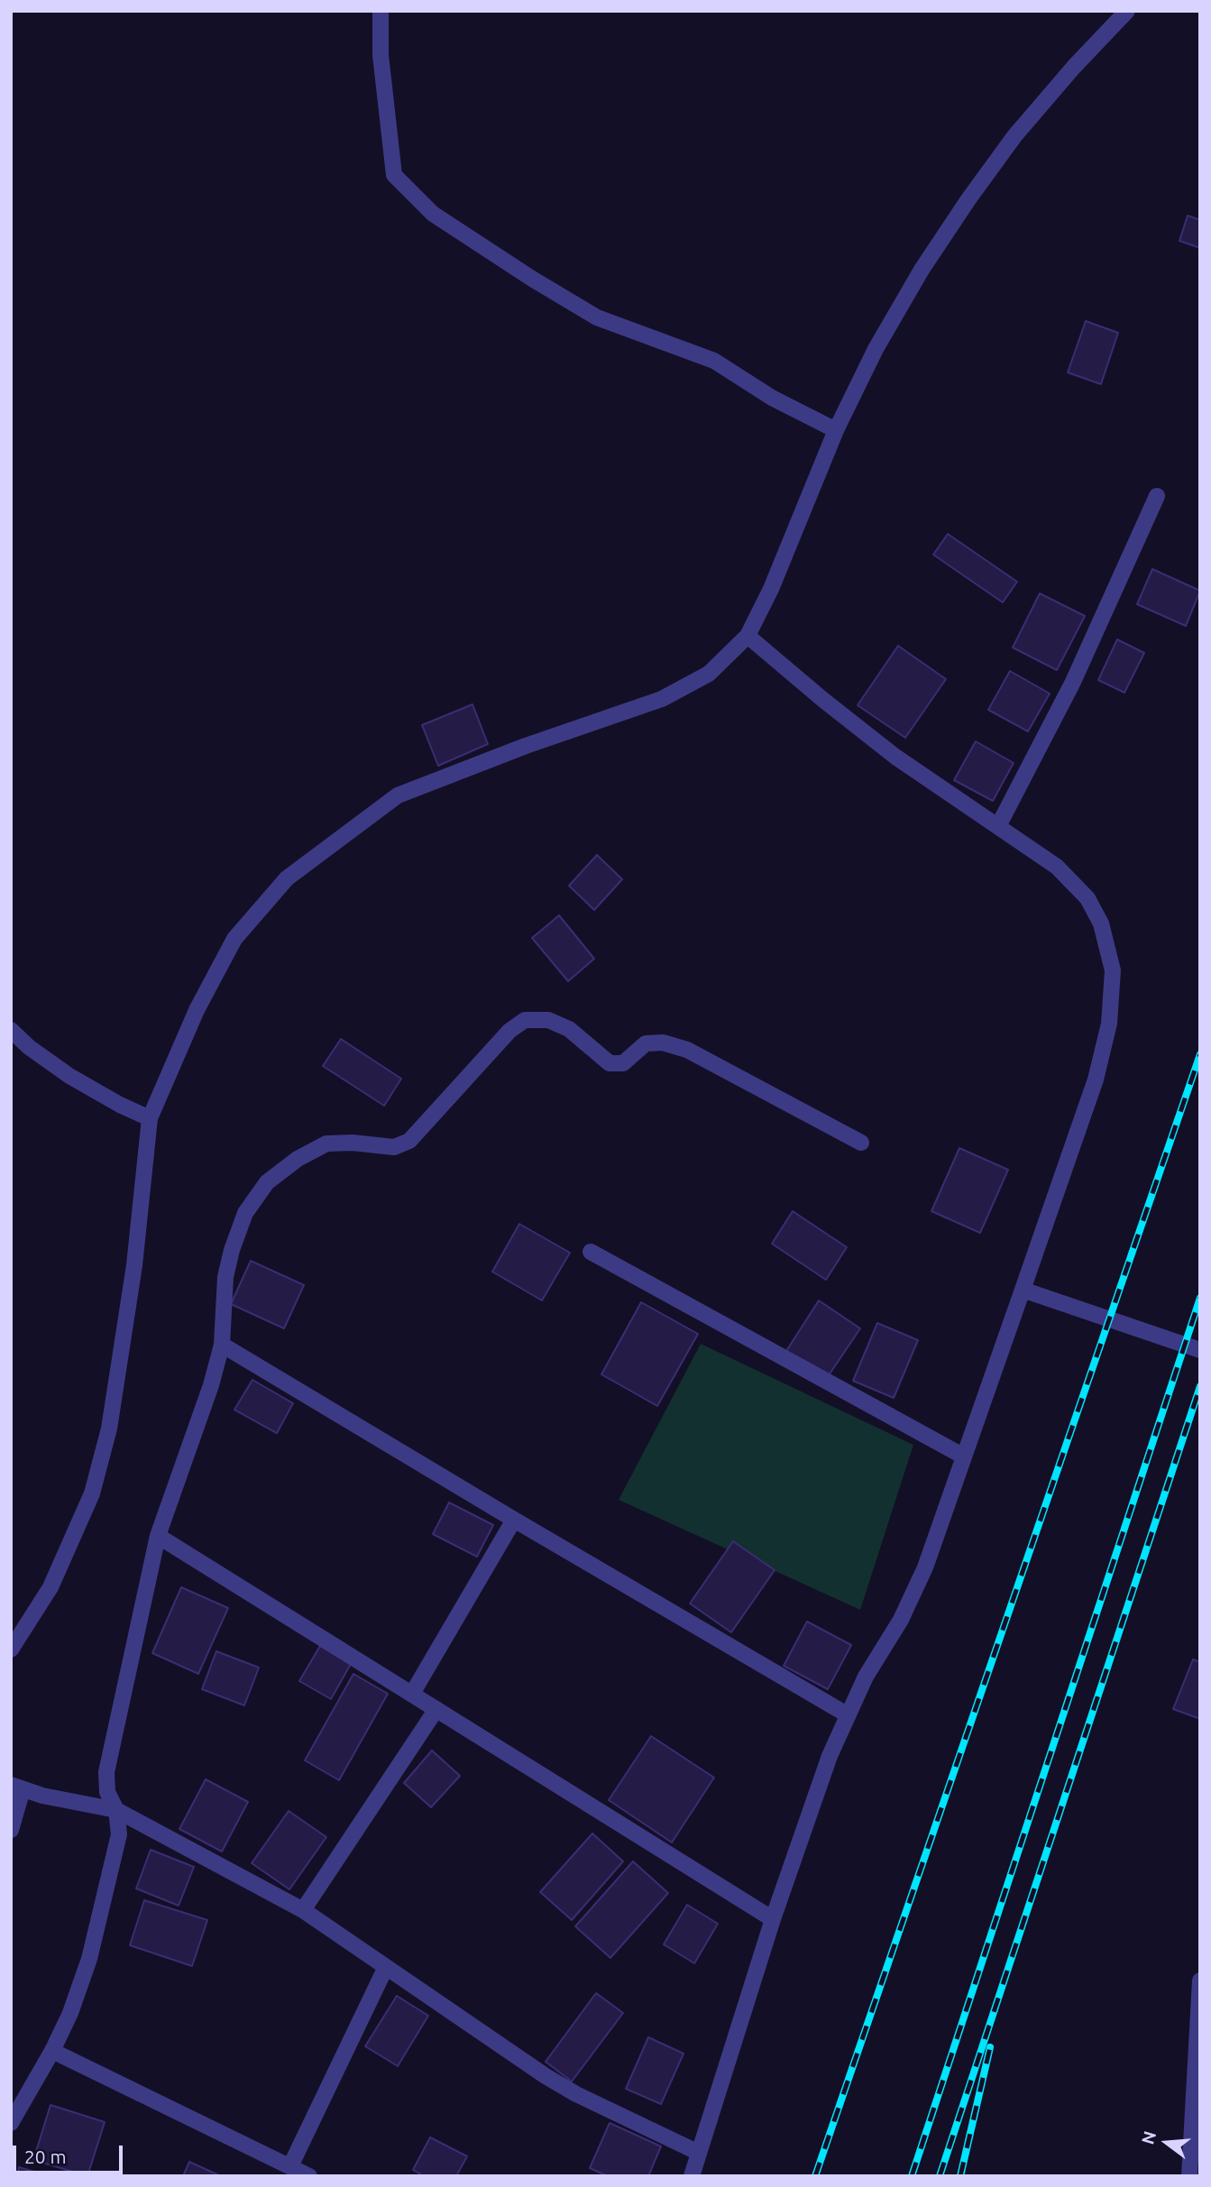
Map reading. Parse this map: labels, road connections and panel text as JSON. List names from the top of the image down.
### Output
{
  "scale_bar": "20 m",
  "north": "left"
}
